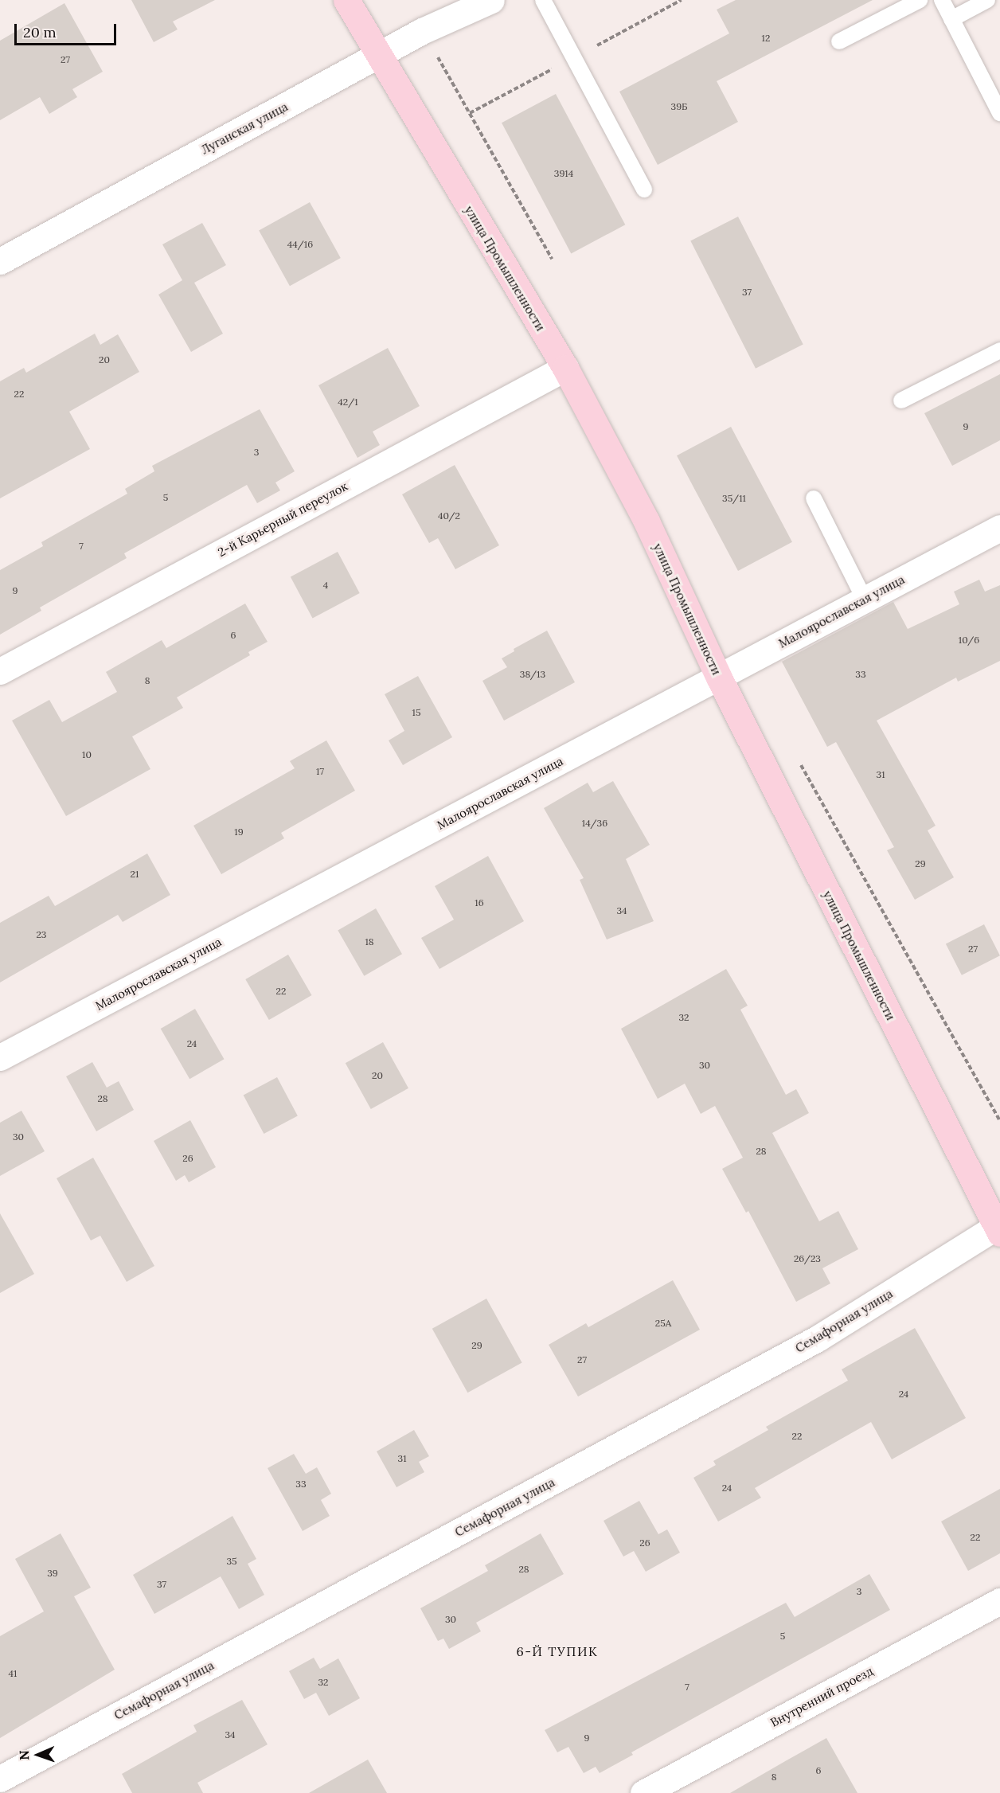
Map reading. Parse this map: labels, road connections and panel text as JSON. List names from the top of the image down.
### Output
{
  "streets": {
    "main road": ["улица Промышленности"],
    "street": [
      "Луганская улица",
      "2-й Карьерный переулок",
      "Малоярославская улица",
      "Семафорная улица",
      "Внутренний проезд"
    ]
  },
  "crossings": [
    ["Луганская улица", "улица Промышленности"],
    ["улица Промышленности", "2-й Карьерный переулок"],
    ["улица Промышленности", "Малоярославская улица"],
    ["улица Промышленности", "Семафорная улица"]
  ],
  "districts": ["6-Й ТУПИК"],
  "house_numbers": [
    "12",
    "27",
    "39Б",
    "3914",
    "44/16",
    "37",
    "20",
    "22",
    "42/1",
    "9",
    "3",
    "5",
    "35/11",
    "40/2",
    "7",
    "4",
    "9",
    "6",
    "10/6",
    "38/13",
    "33",
    "8",
    "15",
    "10",
    "17",
    "31",
    "14/36",
    "19",
    "29",
    "21",
    "16",
    "34",
    "23",
    "18",
    "27",
    "22",
    "32",
    "24",
    "30",
    "20",
    "28",
    "30",
    "28",
    "26",
    "26/23",
    "25А",
    "29",
    "27",
    "24",
    "22",
    "31",
    "33",
    "24",
    "22",
    "26",
    "35",
    "28",
    "39",
    "37",
    "3",
    "30",
    "5",
    "41",
    "32",
    "7",
    "34",
    "9",
    "6",
    "8"
  ],
  "scale_bar": "20 m",
  "north": "left"
}
